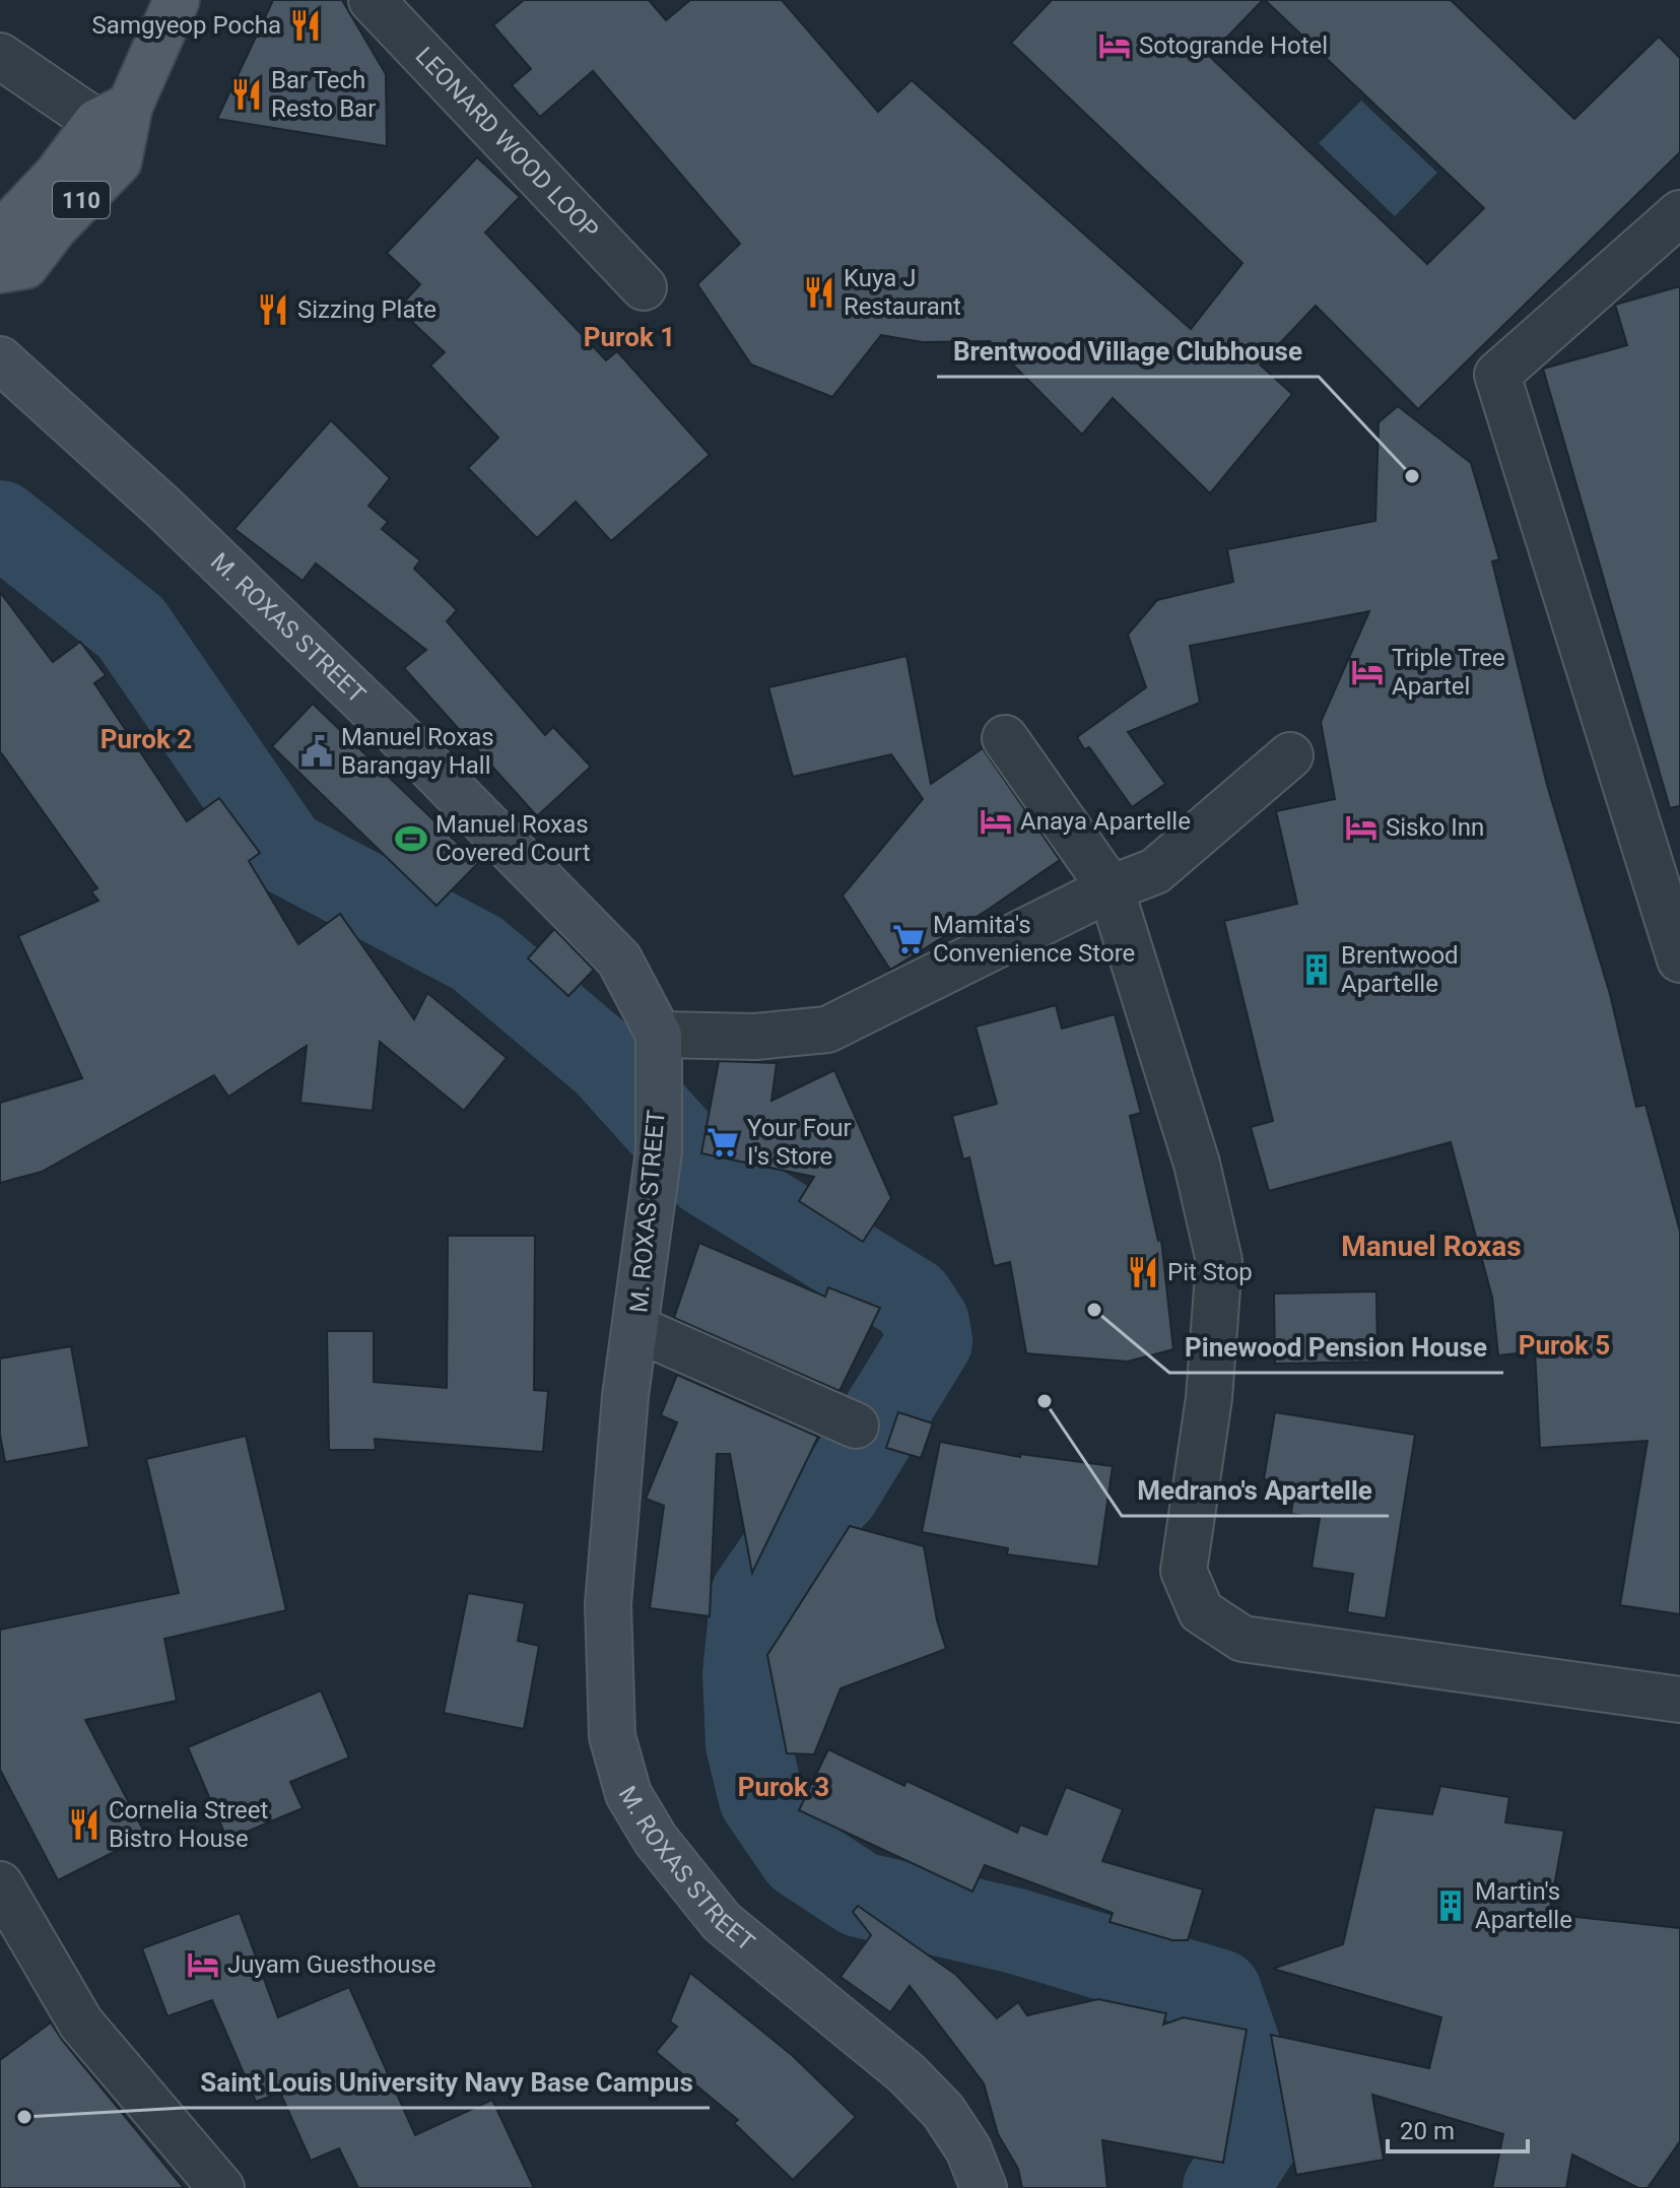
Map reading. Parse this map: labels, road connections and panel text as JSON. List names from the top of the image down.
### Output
{
  "streets": {
    "main road": ["110", "M. ROXAS STREET"],
    "street": ["LEONARD WOOD LOOP"]
  },
  "districts": [
    "Purok 1",
    "Purok 2",
    "Manuel Roxas",
    "Purok 5",
    "Purok 3"
  ],
  "places": {
    "restaurant": [
      "Samgyeop Pocha",
      "Bar Tech Resto Bar",
      "Kuya J Restaurant",
      "Sizzing Plate",
      "Pit Stop",
      "Cornelia Street Bistro House"
    ],
    "hotel": [
      "Sotogrande Hotel",
      "Triple Tree Apartel",
      "Anaya Apartelle",
      "Sisko Inn",
      "Juyam Guesthouse"
    ],
    "other": [
      "Brentwood Village Clubhouse",
      "Pinewood Pension House",
      "Medrano's Apartelle",
      "Saint Louis University Navy Base Campus"
    ],
    "public building": ["Manuel Roxas Barangay Hall"],
    "sports": ["Manuel Roxas Covered Court"],
    "supermarket": ["Mamita's Convenience Store", "Your Four I's Store"],
    "building": ["Brentwood Apartelle", "Martin's Apartelle"]
  },
  "scale_bar": "20 m"
}
